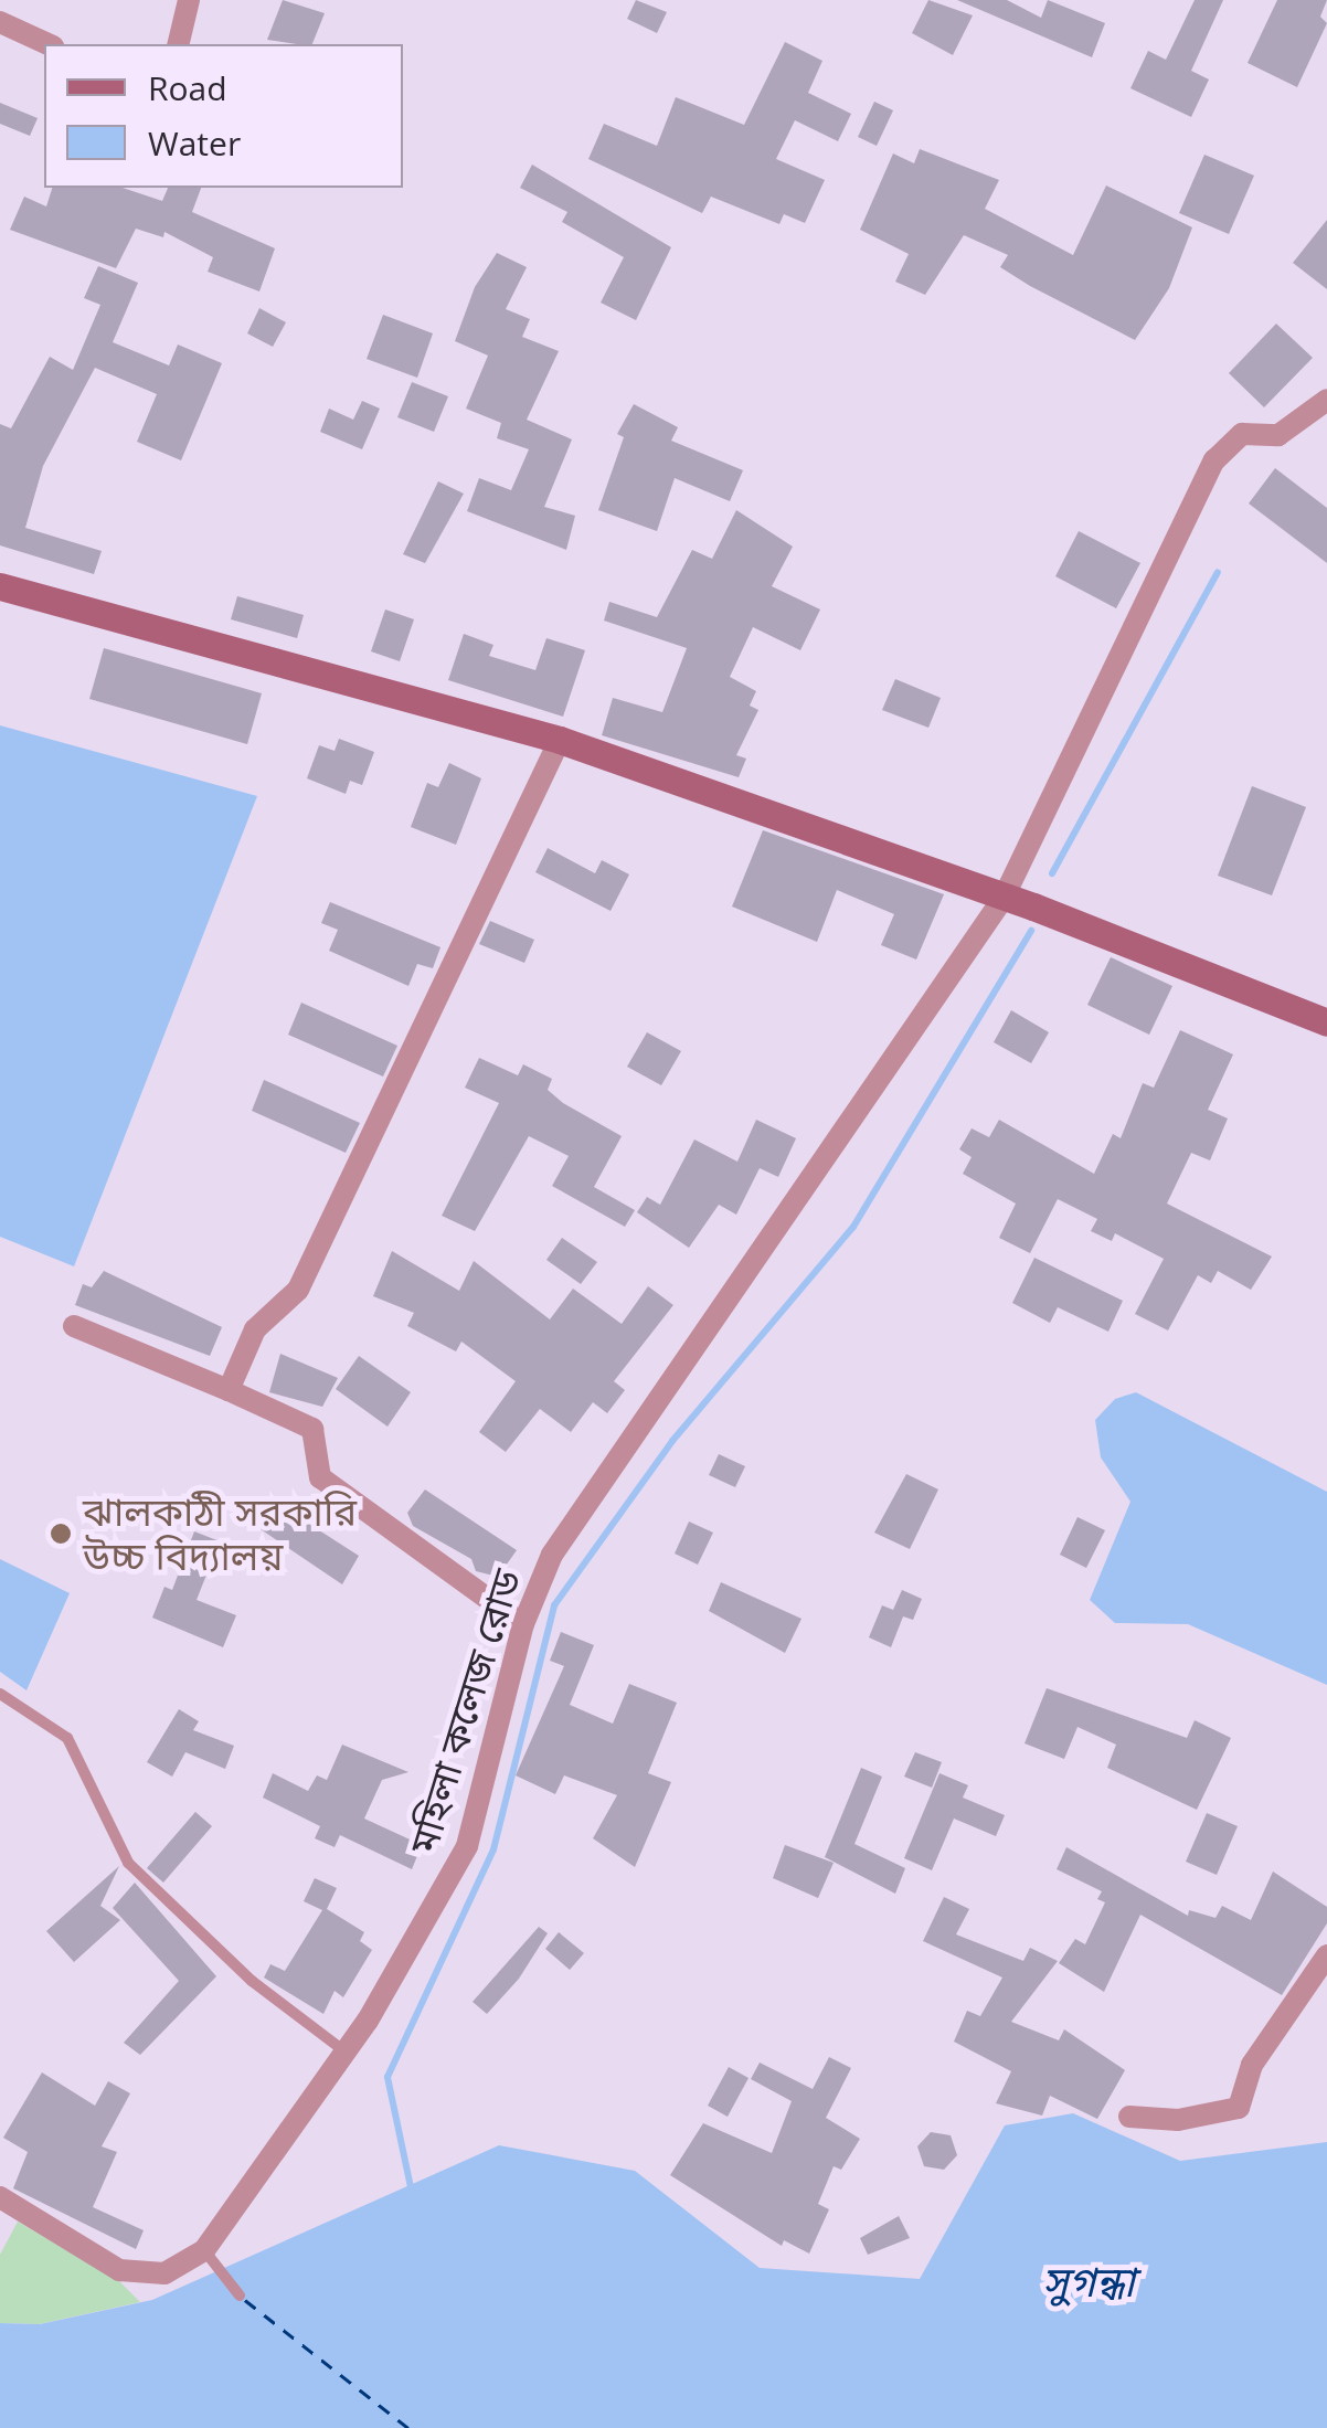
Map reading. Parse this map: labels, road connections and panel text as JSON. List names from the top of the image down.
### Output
{
  "streets": {
    "street": ["মহিলা কলেজ রোড"]
  },
  "water": ["সুগন্ধা"],
  "places": ["ঝালকাঠী সরকারি উচ্চ বিদ্যালয়"],
  "legend": ["Road", "Water"]
}
